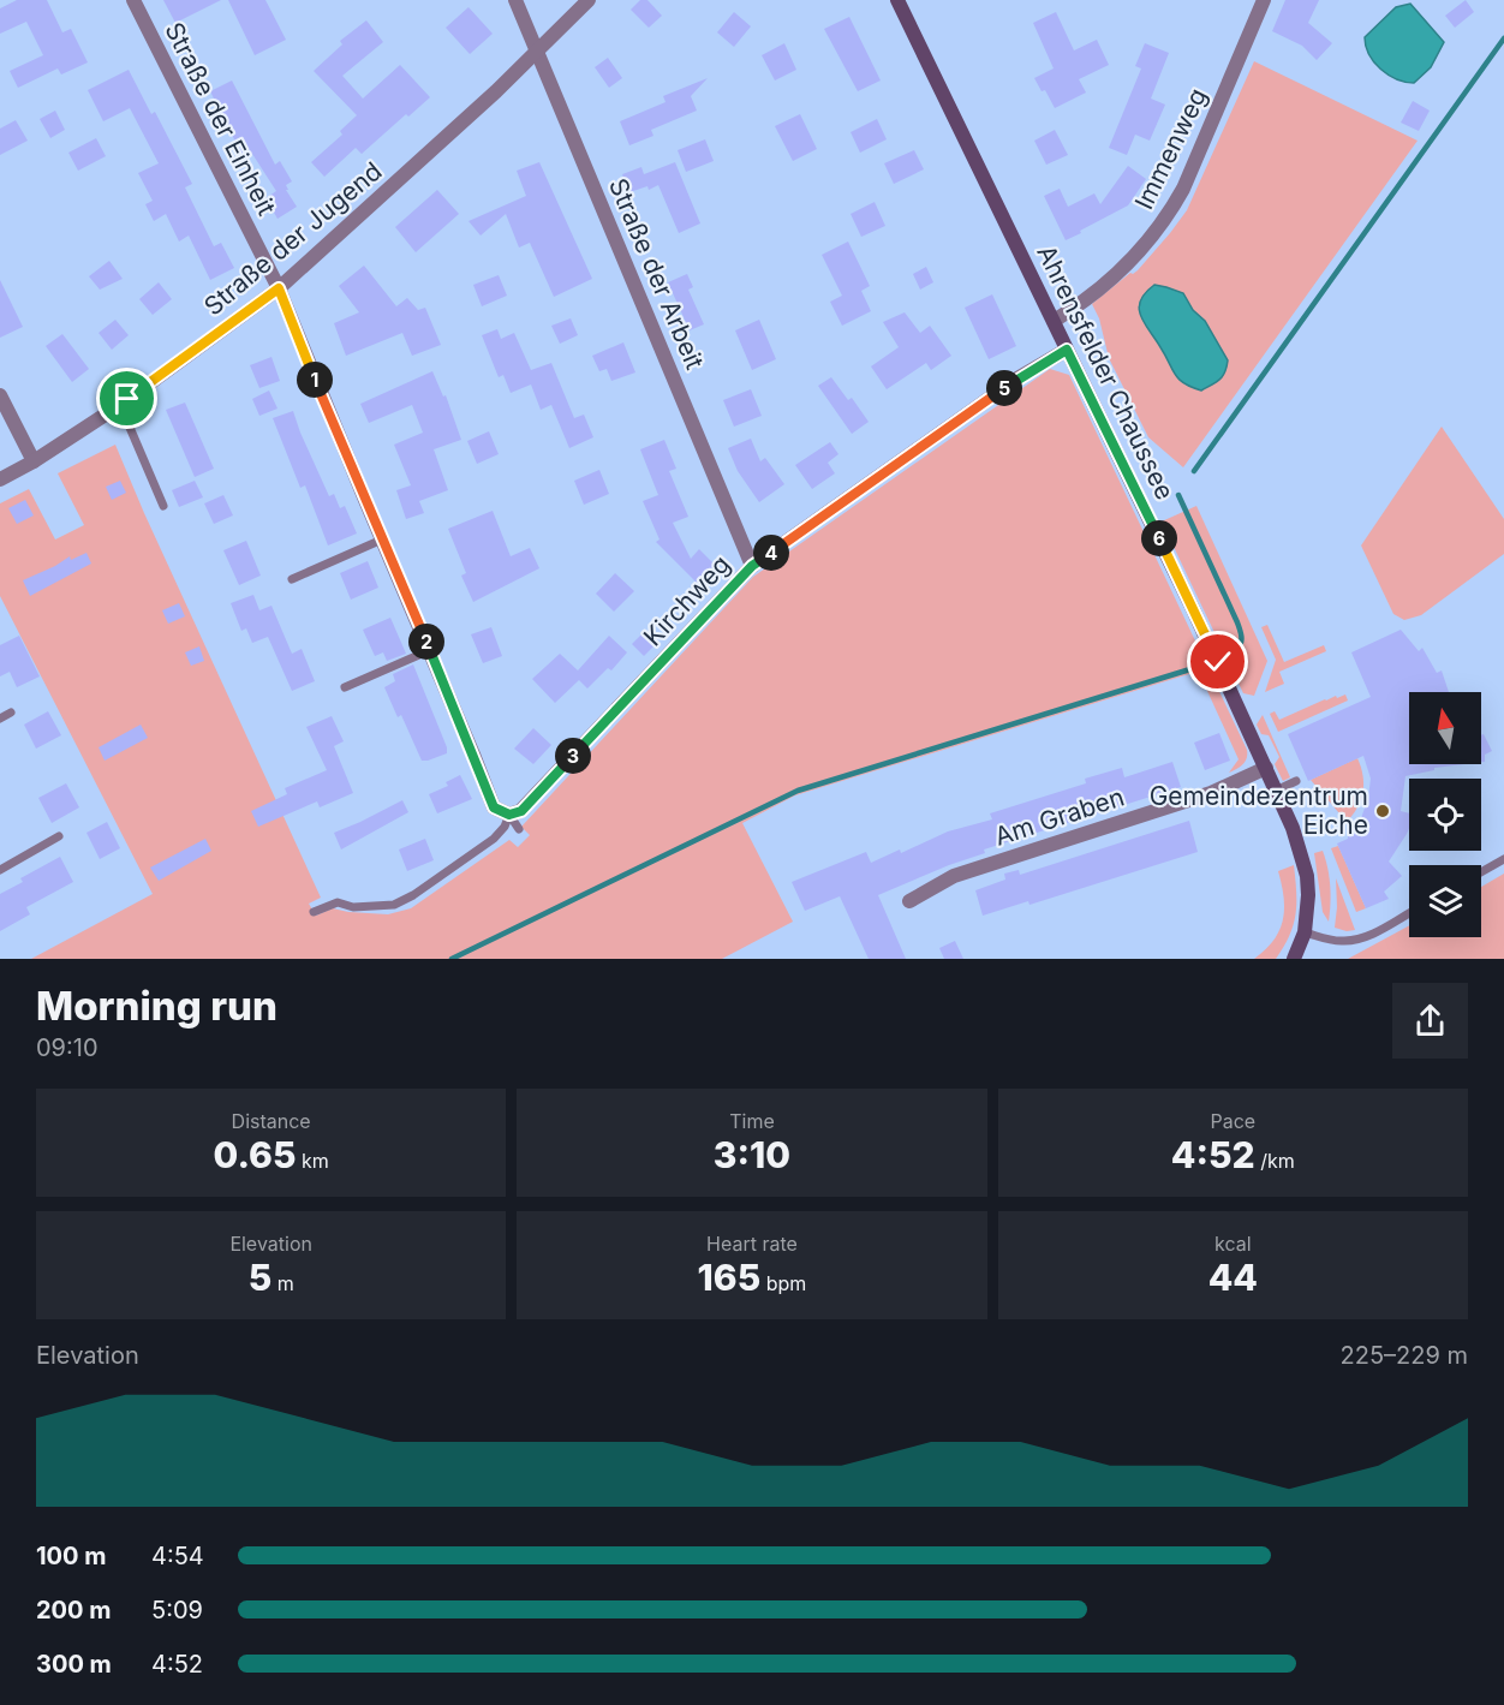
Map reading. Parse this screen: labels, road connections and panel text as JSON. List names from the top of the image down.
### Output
{
  "streets": {
    "main road": ["Ahrensfelder Chaussee"],
    "street": [
      "Straße der Einheit",
      "Immenweg",
      "Straße der Jugend",
      "Straße der Arbeit",
      "Kirchweg",
      "Am Graben"
    ]
  },
  "crossings": [
    ["Straße der Einheit", "Straße der Jugend"],
    ["Straße der Einheit", "Kirchweg"],
    ["Immenweg", "Ahrensfelder Chaussee"],
    ["Straße der Jugend", "Straße der Arbeit"],
    ["Straße der Arbeit", "Kirchweg"],
    ["Ahrensfelder Chaussee", "Kirchweg"],
    ["Ahrensfelder Chaussee", "Am Graben"]
  ],
  "places": ["Gemeindezentrum Eiche"],
  "north": "top",
  "page": {
    "pins": [
      "1",
      "5",
      "6",
      "4",
      "2",
      "3"
    ],
    "heading": ["Morning run", "09:10"],
    "stats": [
      ["Distance", "0.65 km"],
      ["Time", "3:10"],
      ["Pace", "4:52 /km"],
      ["Elevation", "5 m"],
      ["Heart rate", "165 bpm"],
      ["kcal", "44"]
    ],
    "chart": ["Elevation", "225–229 m"],
    "list": [
      {
        "name": "100 m",
        "note": "4:54"
      },
      {
        "name": "200 m",
        "note": "5:09"
      },
      {
        "name": "300 m",
        "note": "4:52"
      }
    ]
  }
}
